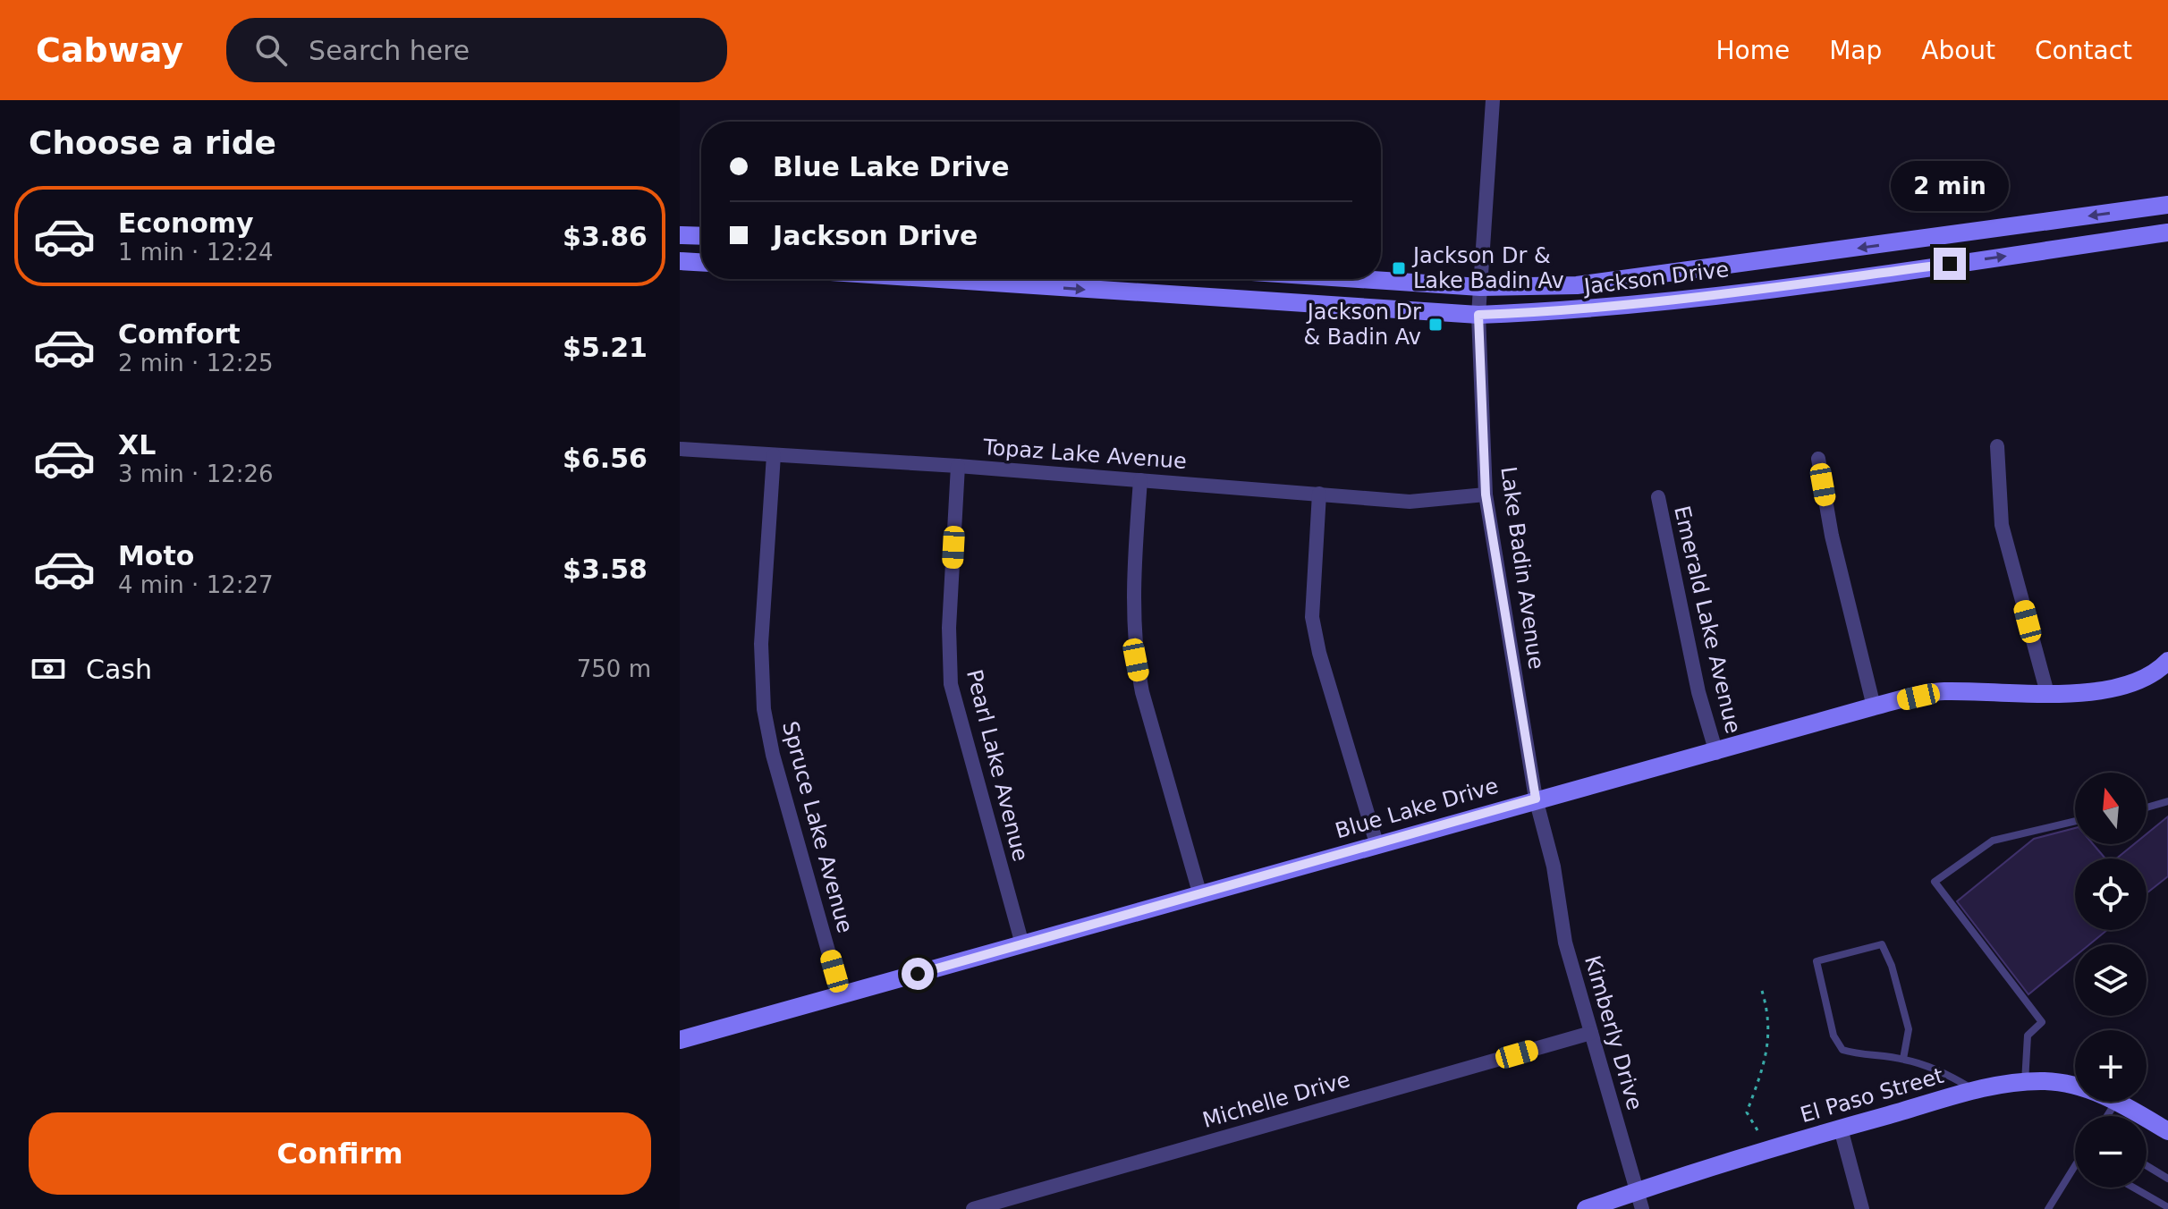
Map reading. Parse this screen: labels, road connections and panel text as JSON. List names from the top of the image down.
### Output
{
  "streets": {
    "main road": ["Jackson Drive", "Blue Lake Drive", "El Paso Street"],
    "street": [
      "Topaz Lake Avenue",
      "Lake Badin Avenue",
      "Emerald Lake Avenue",
      "Pearl Lake Avenue",
      "Spruce Lake Avenue",
      "Kimberly Drive",
      "Michelle Drive"
    ]
  },
  "crossings": [
    ["Jackson Drive", "Lake Badin Avenue"],
    ["Topaz Lake Avenue", "Lake Badin Avenue"],
    ["Topaz Lake Avenue", "Pearl Lake Avenue"],
    ["Topaz Lake Avenue", "Spruce Lake Avenue"],
    ["Lake Badin Avenue", "Blue Lake Drive"],
    ["Lake Badin Avenue", "Kimberly Drive"],
    ["Emerald Lake Avenue", "Blue Lake Drive"],
    ["Pearl Lake Avenue", "Blue Lake Drive"],
    ["Blue Lake Drive", "Spruce Lake Avenue"],
    ["Kimberly Drive", "El Paso Street"],
    ["Kimberly Drive", "Michelle Drive"]
  ],
  "places": {
    "transit": ["Jackson Dr & Lake Badin Av", "Jackson Dr & Badin Av"]
  },
  "north": "top",
  "page": {
    "header": "Cabway",
    "search": "Search here",
    "nav": [
      "Home",
      "Map",
      "About",
      "Contact"
    ],
    "heading": "Choose a ride",
    "banner": ["Blue Lake Drive", "Jackson Drive"],
    "bubble": "2 min",
    "list": [
      {
        "name": "Economy",
        "note": "1 min · 12:24",
        "value": "$3.86"
      },
      {
        "name": "Comfort",
        "note": "2 min · 12:25",
        "value": "$5.21"
      },
      {
        "name": "XL",
        "note": "3 min · 12:26",
        "value": "$6.56"
      },
      {
        "name": "Moto",
        "note": "4 min · 12:27",
        "value": "$3.58"
      }
    ],
    "pay": ["Cash", "750 m"],
    "map_buttons": ["+", "−"],
    "buttons": "Confirm"
  }
}
